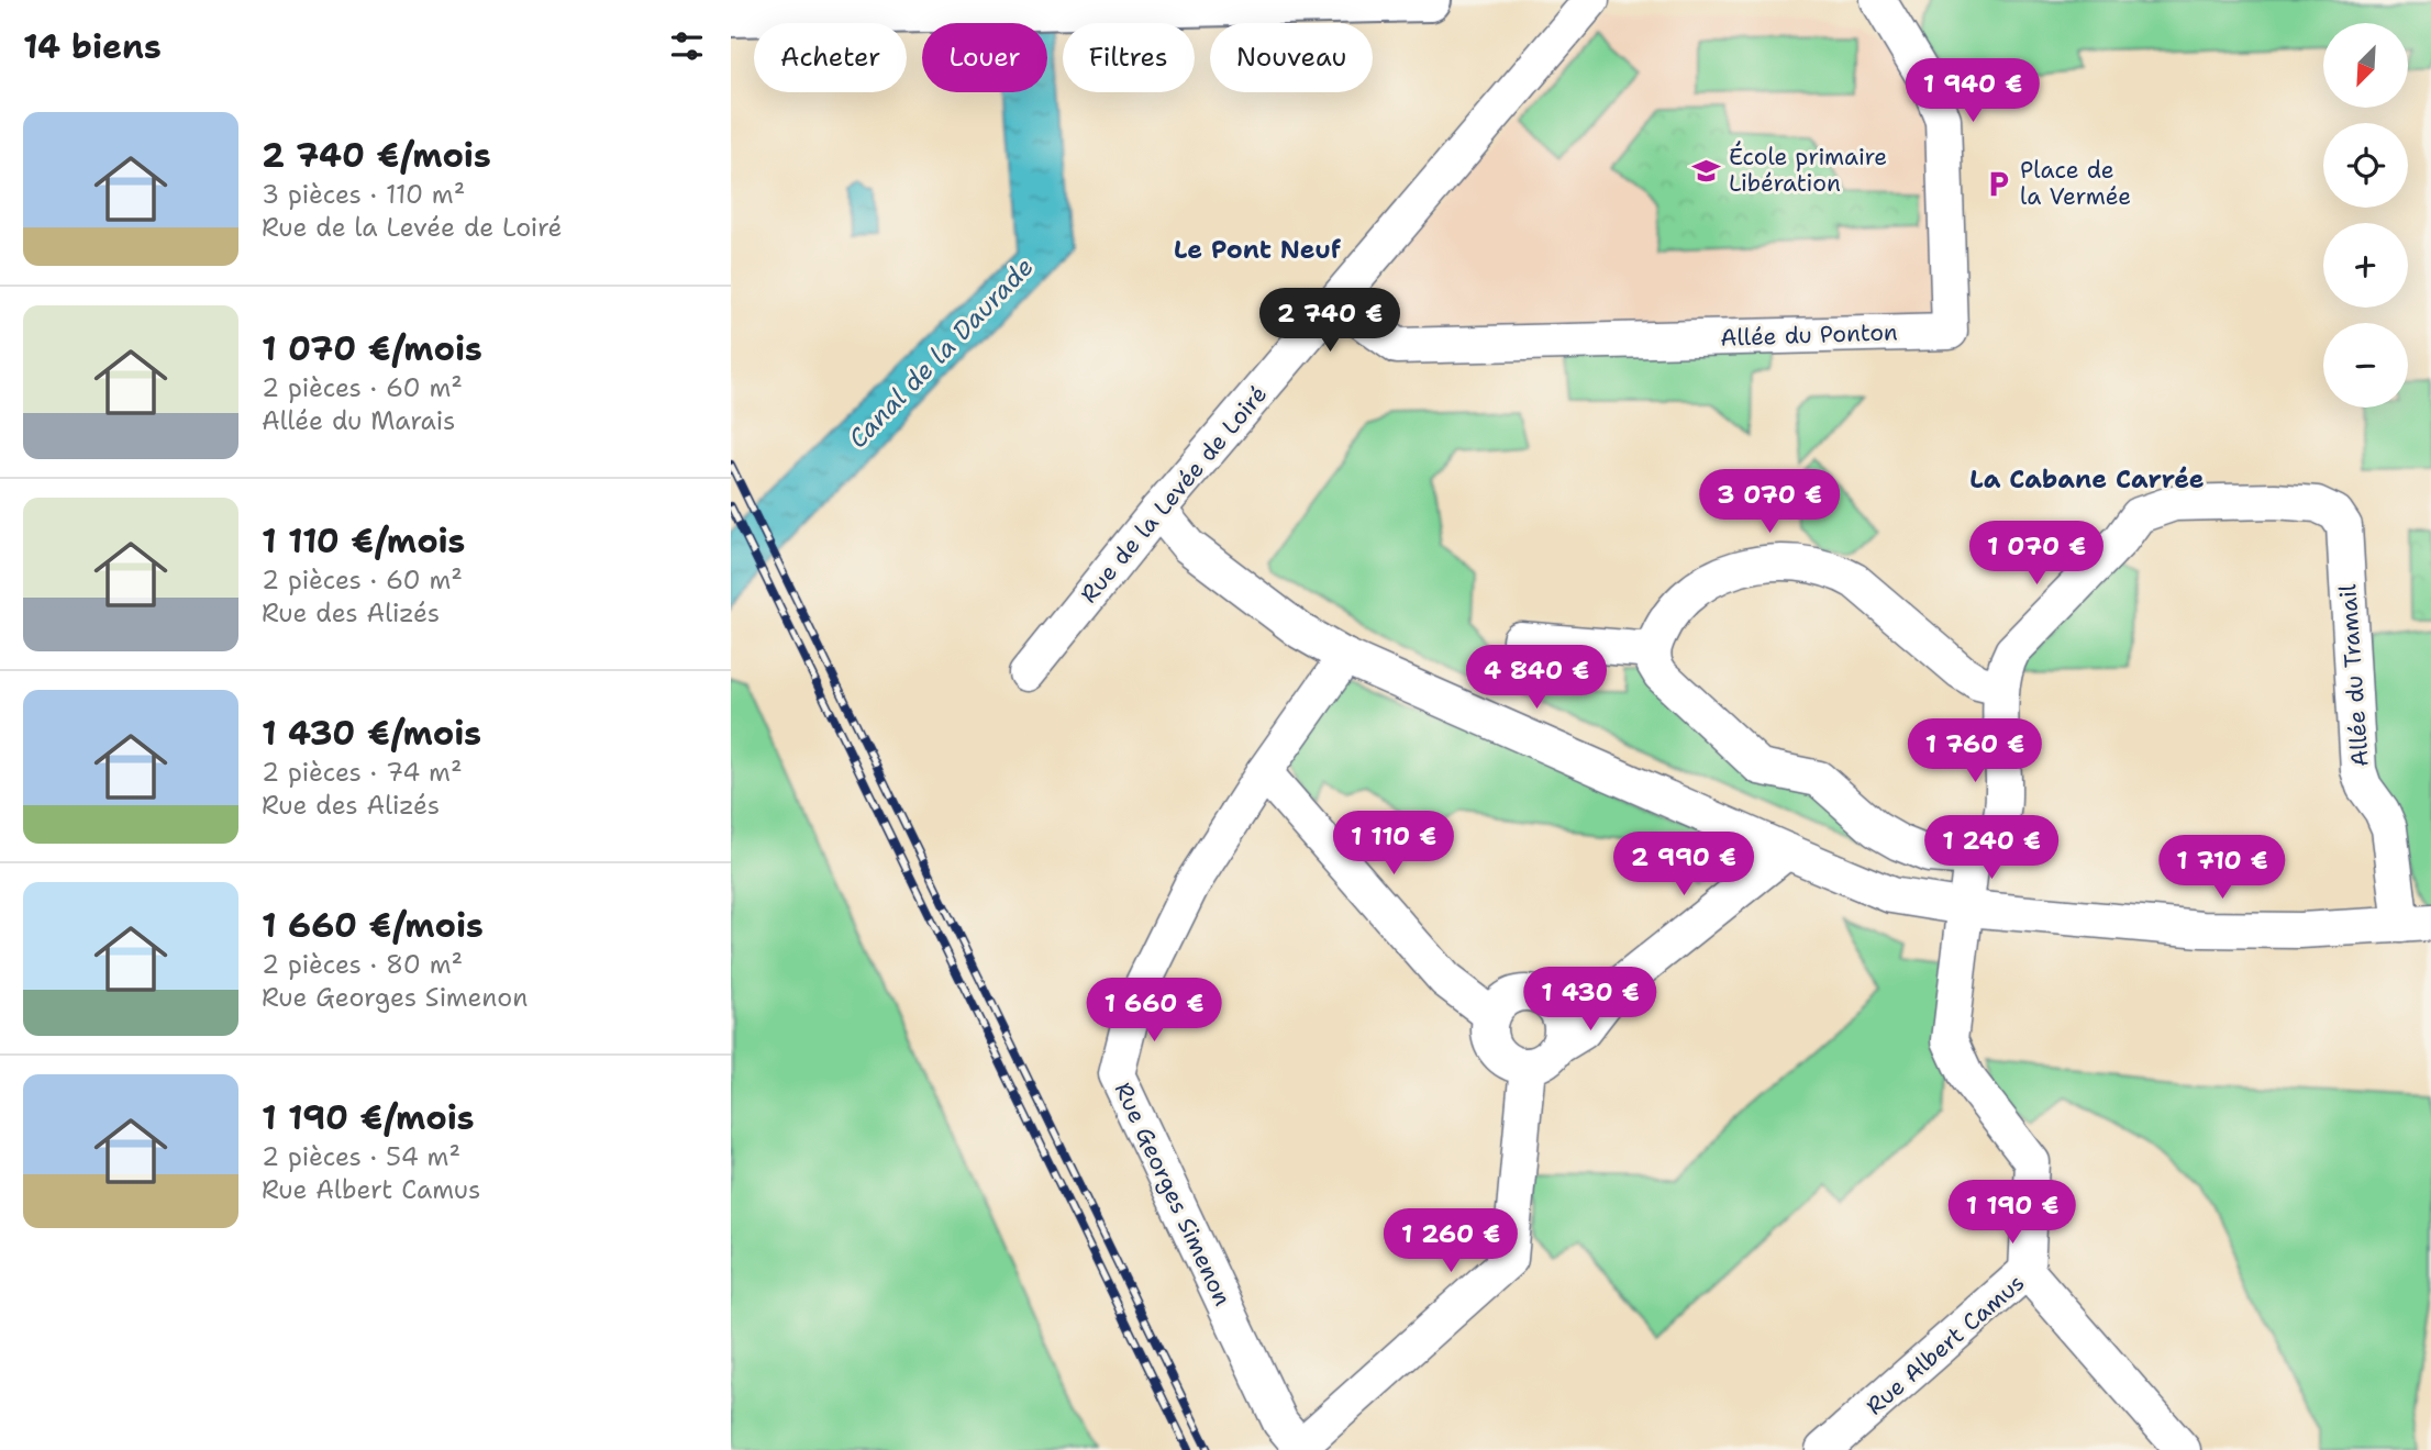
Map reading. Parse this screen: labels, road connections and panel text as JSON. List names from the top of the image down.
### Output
{
  "streets": {
    "street": [
      "Allée du Ponton",
      "Rue de la Levée de Loiré",
      "Allée du Tramail",
      "Rue Georges Simenon",
      "Rue Albert Camus"
    ]
  },
  "crossings": [
    ["Allée du Ponton", "Rue de la Levée de Loiré"]
  ],
  "districts": ["Le Pont Neuf", "La Cabane Carrée"],
  "water": ["Canal de la Daurade"],
  "places": {
    "school or university": ["École primaire Libération"],
    "parking": ["Place de la Vermée"]
  },
  "north": "bottom left",
  "page": {
    "heading": "14 biens",
    "map_buttons": ["+", "−"],
    "chip": [
      "Acheter",
      "Louer",
      "Filtres",
      "Nouveau"
    ],
    "price": [
      "1 940 €",
      "2 740 €",
      "3 070 €",
      "1 070 €",
      "4 840 €",
      "1 760 €",
      "1 110 €",
      "1 240 €",
      "2 990 €",
      "1 710 €",
      "1 430 €",
      "1 660 €",
      "1 190 €",
      "1 260 €"
    ],
    "list": [
      {
        "name": "2 740 €/mois",
        "note": "3 pièces · 110 m² · Rue de la Levée de Loiré"
      },
      {
        "name": "1 070 €/mois",
        "note": "2 pièces · 60 m² · Allée du Marais"
      },
      {
        "name": "1 110 €/mois",
        "note": "2 pièces · 60 m² · Rue des Alizés"
      },
      {
        "name": "1 430 €/mois",
        "note": "2 pièces · 74 m² · Rue des Alizés"
      },
      {
        "name": "1 660 €/mois",
        "note": "2 pièces · 80 m² · Rue Georges Simenon"
      },
      {
        "name": "1 190 €/mois",
        "note": "2 pièces · 54 m² · Rue Albert Camus"
      }
    ]
  }
}
